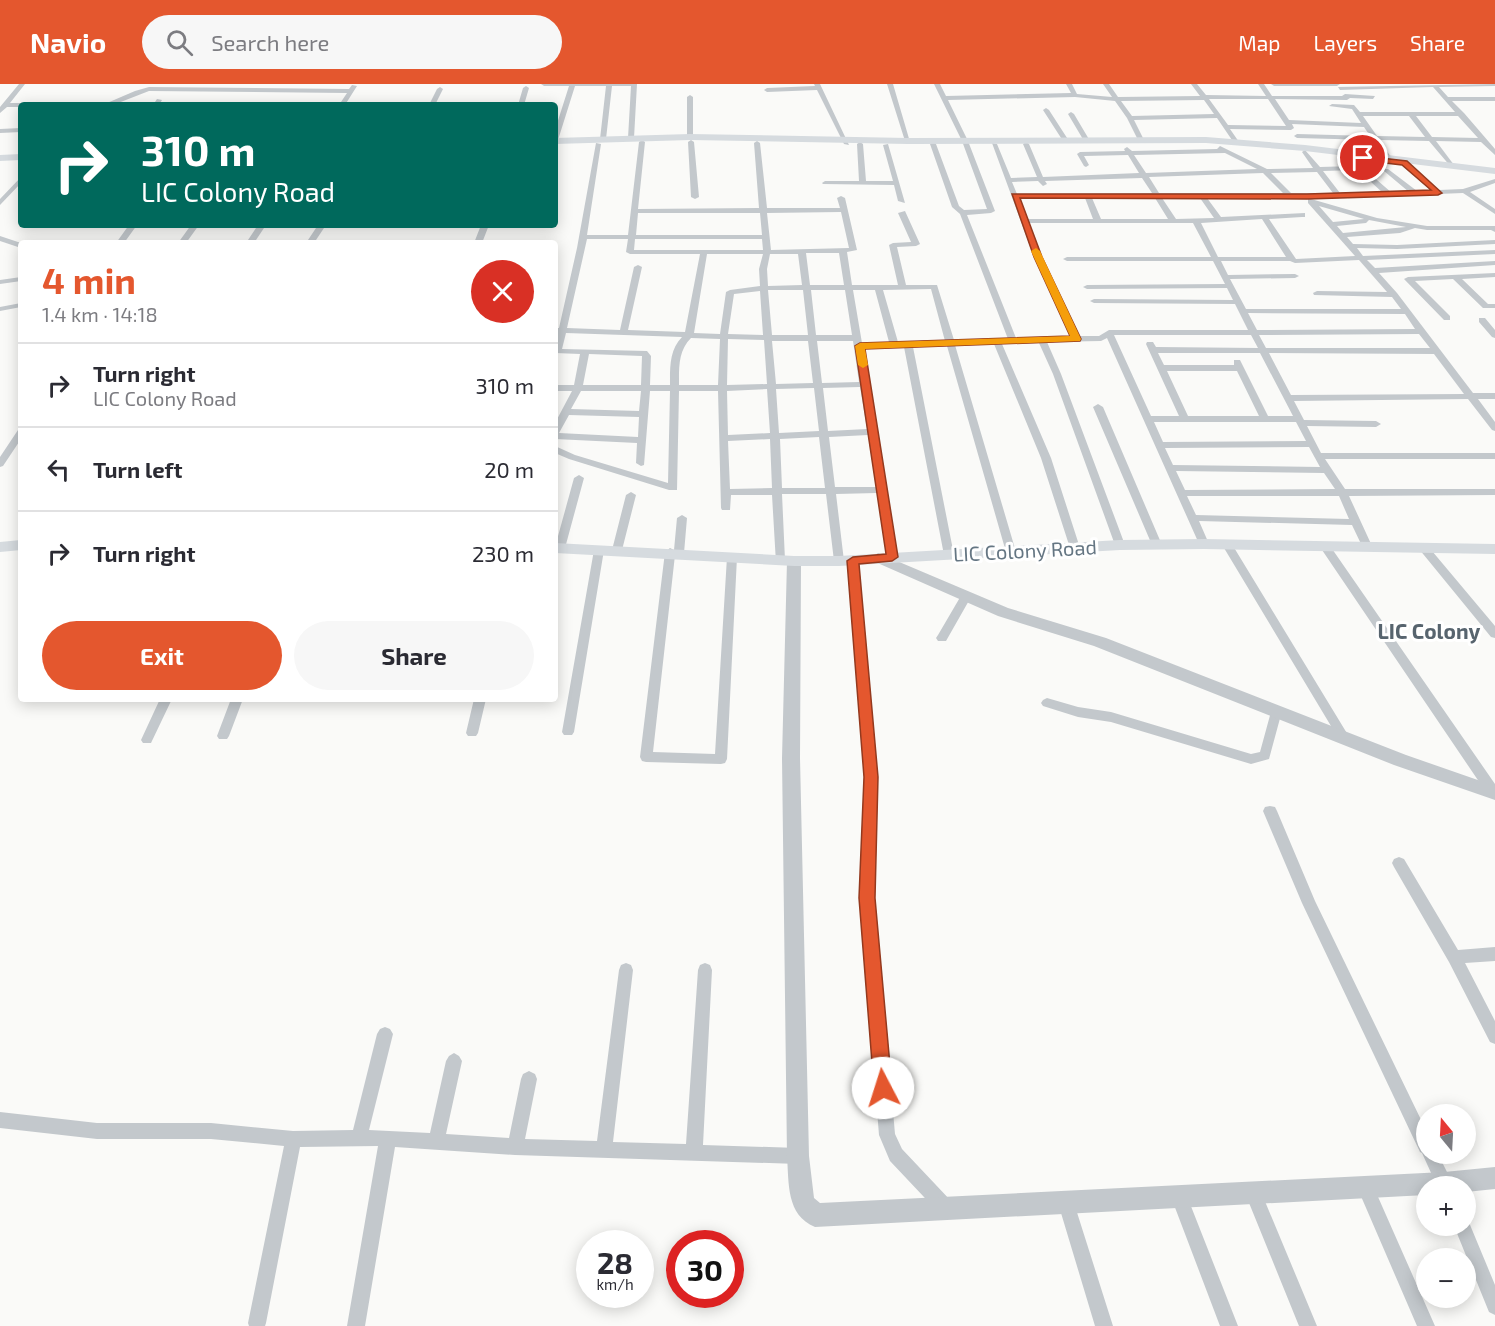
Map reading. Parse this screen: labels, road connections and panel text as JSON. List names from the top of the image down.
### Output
{
  "streets": {
    "main road": ["LIC Colony Road"]
  },
  "districts": ["LIC Colony"],
  "north": "top",
  "page": {
    "header": "Navio",
    "search": "Search here",
    "nav": ["Map", "Layers", "Share"],
    "turn": ["310 m", "LIC Colony Road"],
    "heading": ["4 min", "1.4 km · 14:18"],
    "list": [
      {
        "name": "Turn right",
        "note": "LIC Colony Road",
        "value": "310 m"
      },
      {
        "name": "Turn left",
        "value": "20 m"
      },
      {
        "name": "Turn right",
        "value": "230 m"
      }
    ],
    "buttons": ["Exit", "Share"],
    "map_buttons": ["+", "−"],
    "speed": "28 km/h",
    "limit": "30"
  }
}
